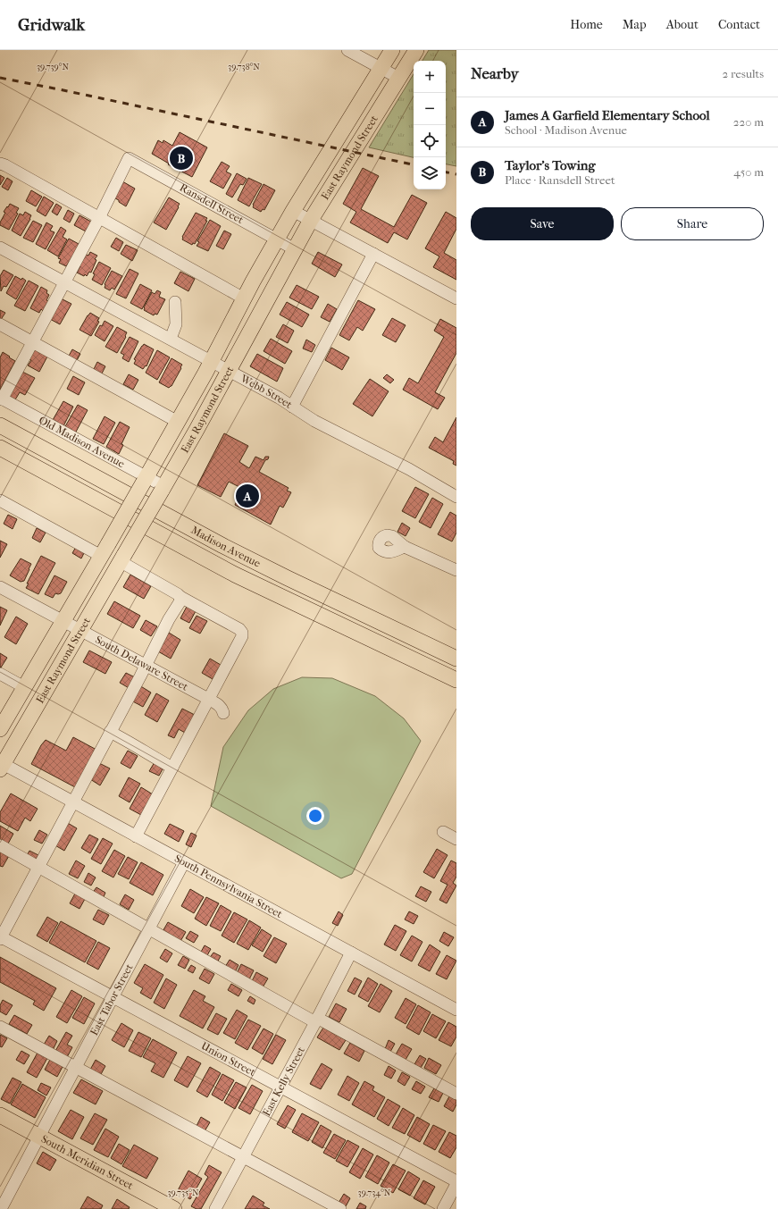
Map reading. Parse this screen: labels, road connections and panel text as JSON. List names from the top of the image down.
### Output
{
  "streets": {
    "main road": ["East Raymond Street", "Madison Avenue", "South Meridian Street"],
    "street": [
      "Ransdell Street",
      "Webb Street",
      "Old Madison Avenue",
      "South Delaware Street",
      "South Pennsylvania Street",
      "East Tabor Street",
      "Union Street",
      "East Kelly Street"
    ]
  },
  "crossings": [
    ["East Raymond Street", "Ransdell Street"],
    ["East Raymond Street", "Webb Street"],
    ["East Raymond Street", "Old Madison Avenue"],
    ["East Raymond Street", "South Delaware Street"],
    ["East Raymond Street", "South Pennsylvania Street"],
    ["South Pennsylvania Street", "East Tabor Street"],
    ["South Pennsylvania Street", "East Kelly Street"],
    ["East Tabor Street", "Union Street"],
    ["East Tabor Street", "South Meridian Street"],
    ["Union Street", "East Kelly Street"]
  ],
  "page": {
    "header": "Gridwalk",
    "nav": [
      "Home",
      "Map",
      "About",
      "Contact"
    ],
    "heading": ["Nearby", "2 results"],
    "map_buttons": ["+", "−"],
    "list": [
      {
        "mark": "A",
        "name": "James A Garfield Elementary School",
        "note": "School · Madison Avenue",
        "value": "220 m"
      },
      {
        "mark": "B",
        "name": "Taylor's Towing",
        "note": "Place · Ransdell Street",
        "value": "450 m"
      }
    ],
    "pins": ["B", "A"],
    "buttons": ["Save", "Share"]
  },
  "coordinates": [
    "39.739°N",
    "39.738°N",
    "39.735°N",
    "39.734°N"
  ]
}
